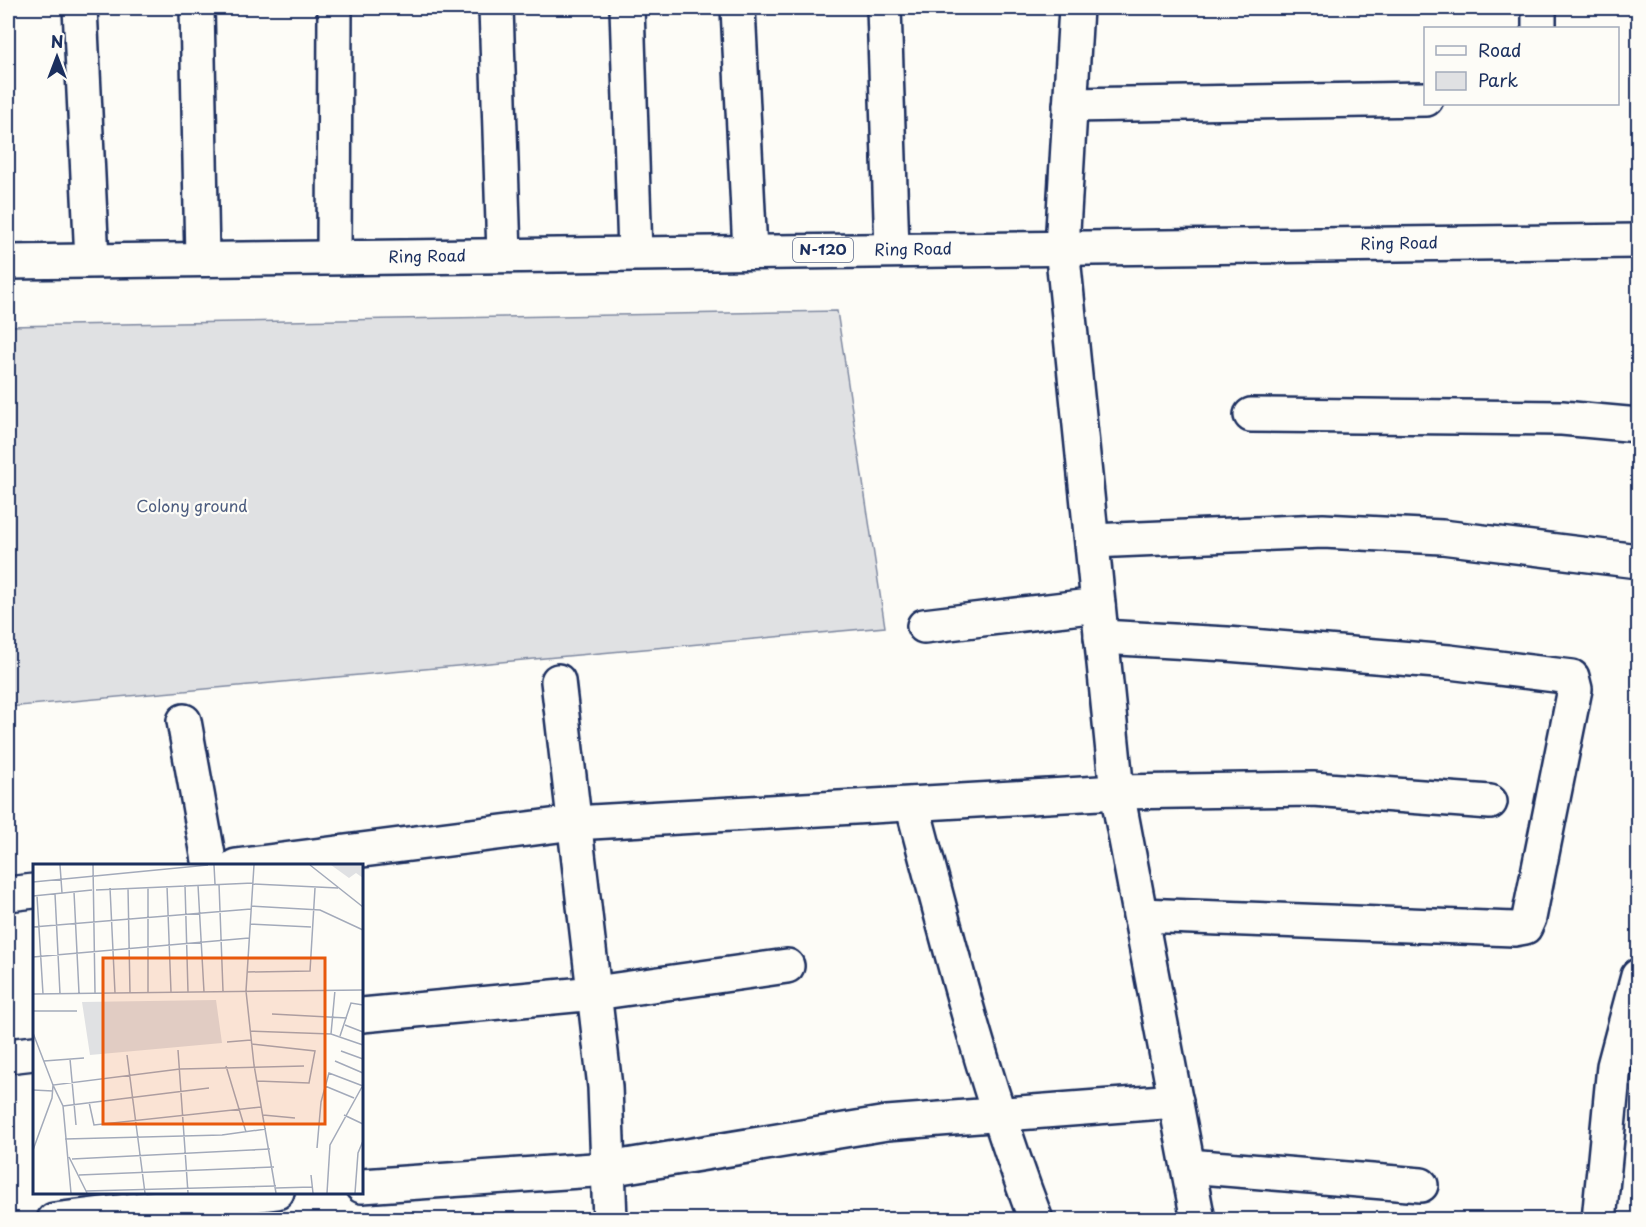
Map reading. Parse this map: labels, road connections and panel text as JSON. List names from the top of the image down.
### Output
{
  "streets": {
    "main road": ["Ring Road", "N-120"]
  },
  "parks": ["Colony ground"],
  "legend": ["Road", "Park"],
  "north": "top"
}
